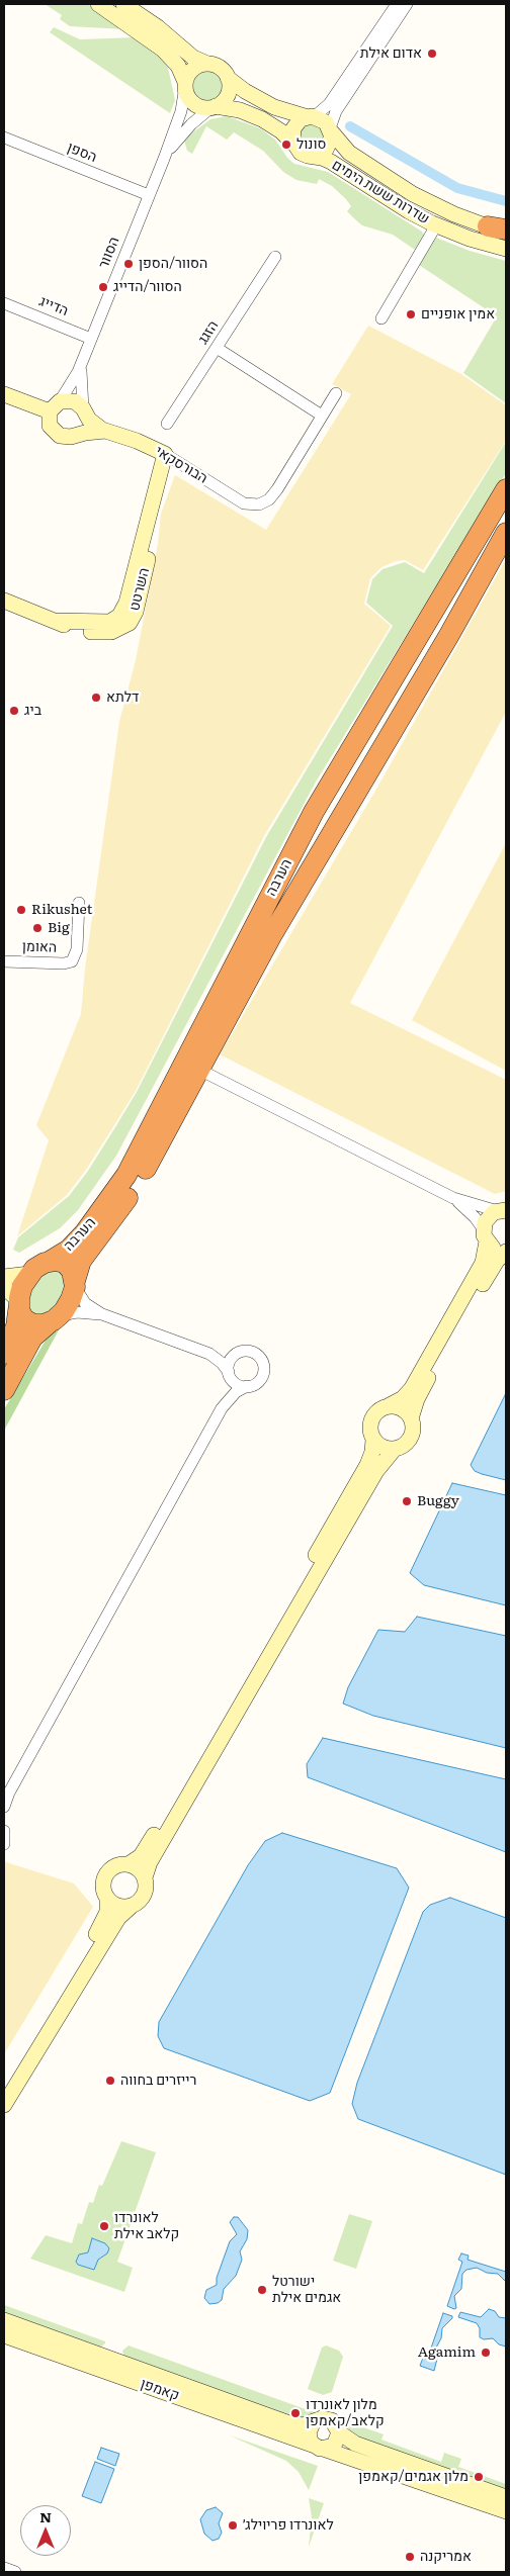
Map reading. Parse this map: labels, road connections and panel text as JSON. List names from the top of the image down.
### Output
{
  "streets": {
    "highway": ["הערבה"],
    "street": [
      "הספן",
      "שדרות ששת הימים",
      "הסוור",
      "הדייג",
      "הזגג",
      "הבורסקאי",
      "השרטט",
      "האומן",
      "קאמפן"
    ]
  },
  "crossings": [
    ["הספן", "הסוור"],
    ["הסוור", "הדייג"],
    ["הסוור", "הבורסקאי"],
    ["הבורסקאי", "השרטט"]
  ],
  "places": [
    "אדום אילת",
    "סונול",
    "הסוור/הספן",
    "הסוור/הדייג",
    "אמין אופניים",
    "דלתא",
    "ביג",
    "Rikushet",
    "Big",
    "Buggy",
    "רייזרים בחווה",
    "לאונרדו קלאב אילת",
    "ישורטל אגמים אילת",
    "Agamim",
    "מלון לאונרדו קלאב/קאמפן",
    "מלון אגמים/קאמפן",
    "לאונרדו פריוילג׳",
    "אמריקנה"
  ],
  "north": "top"
}
